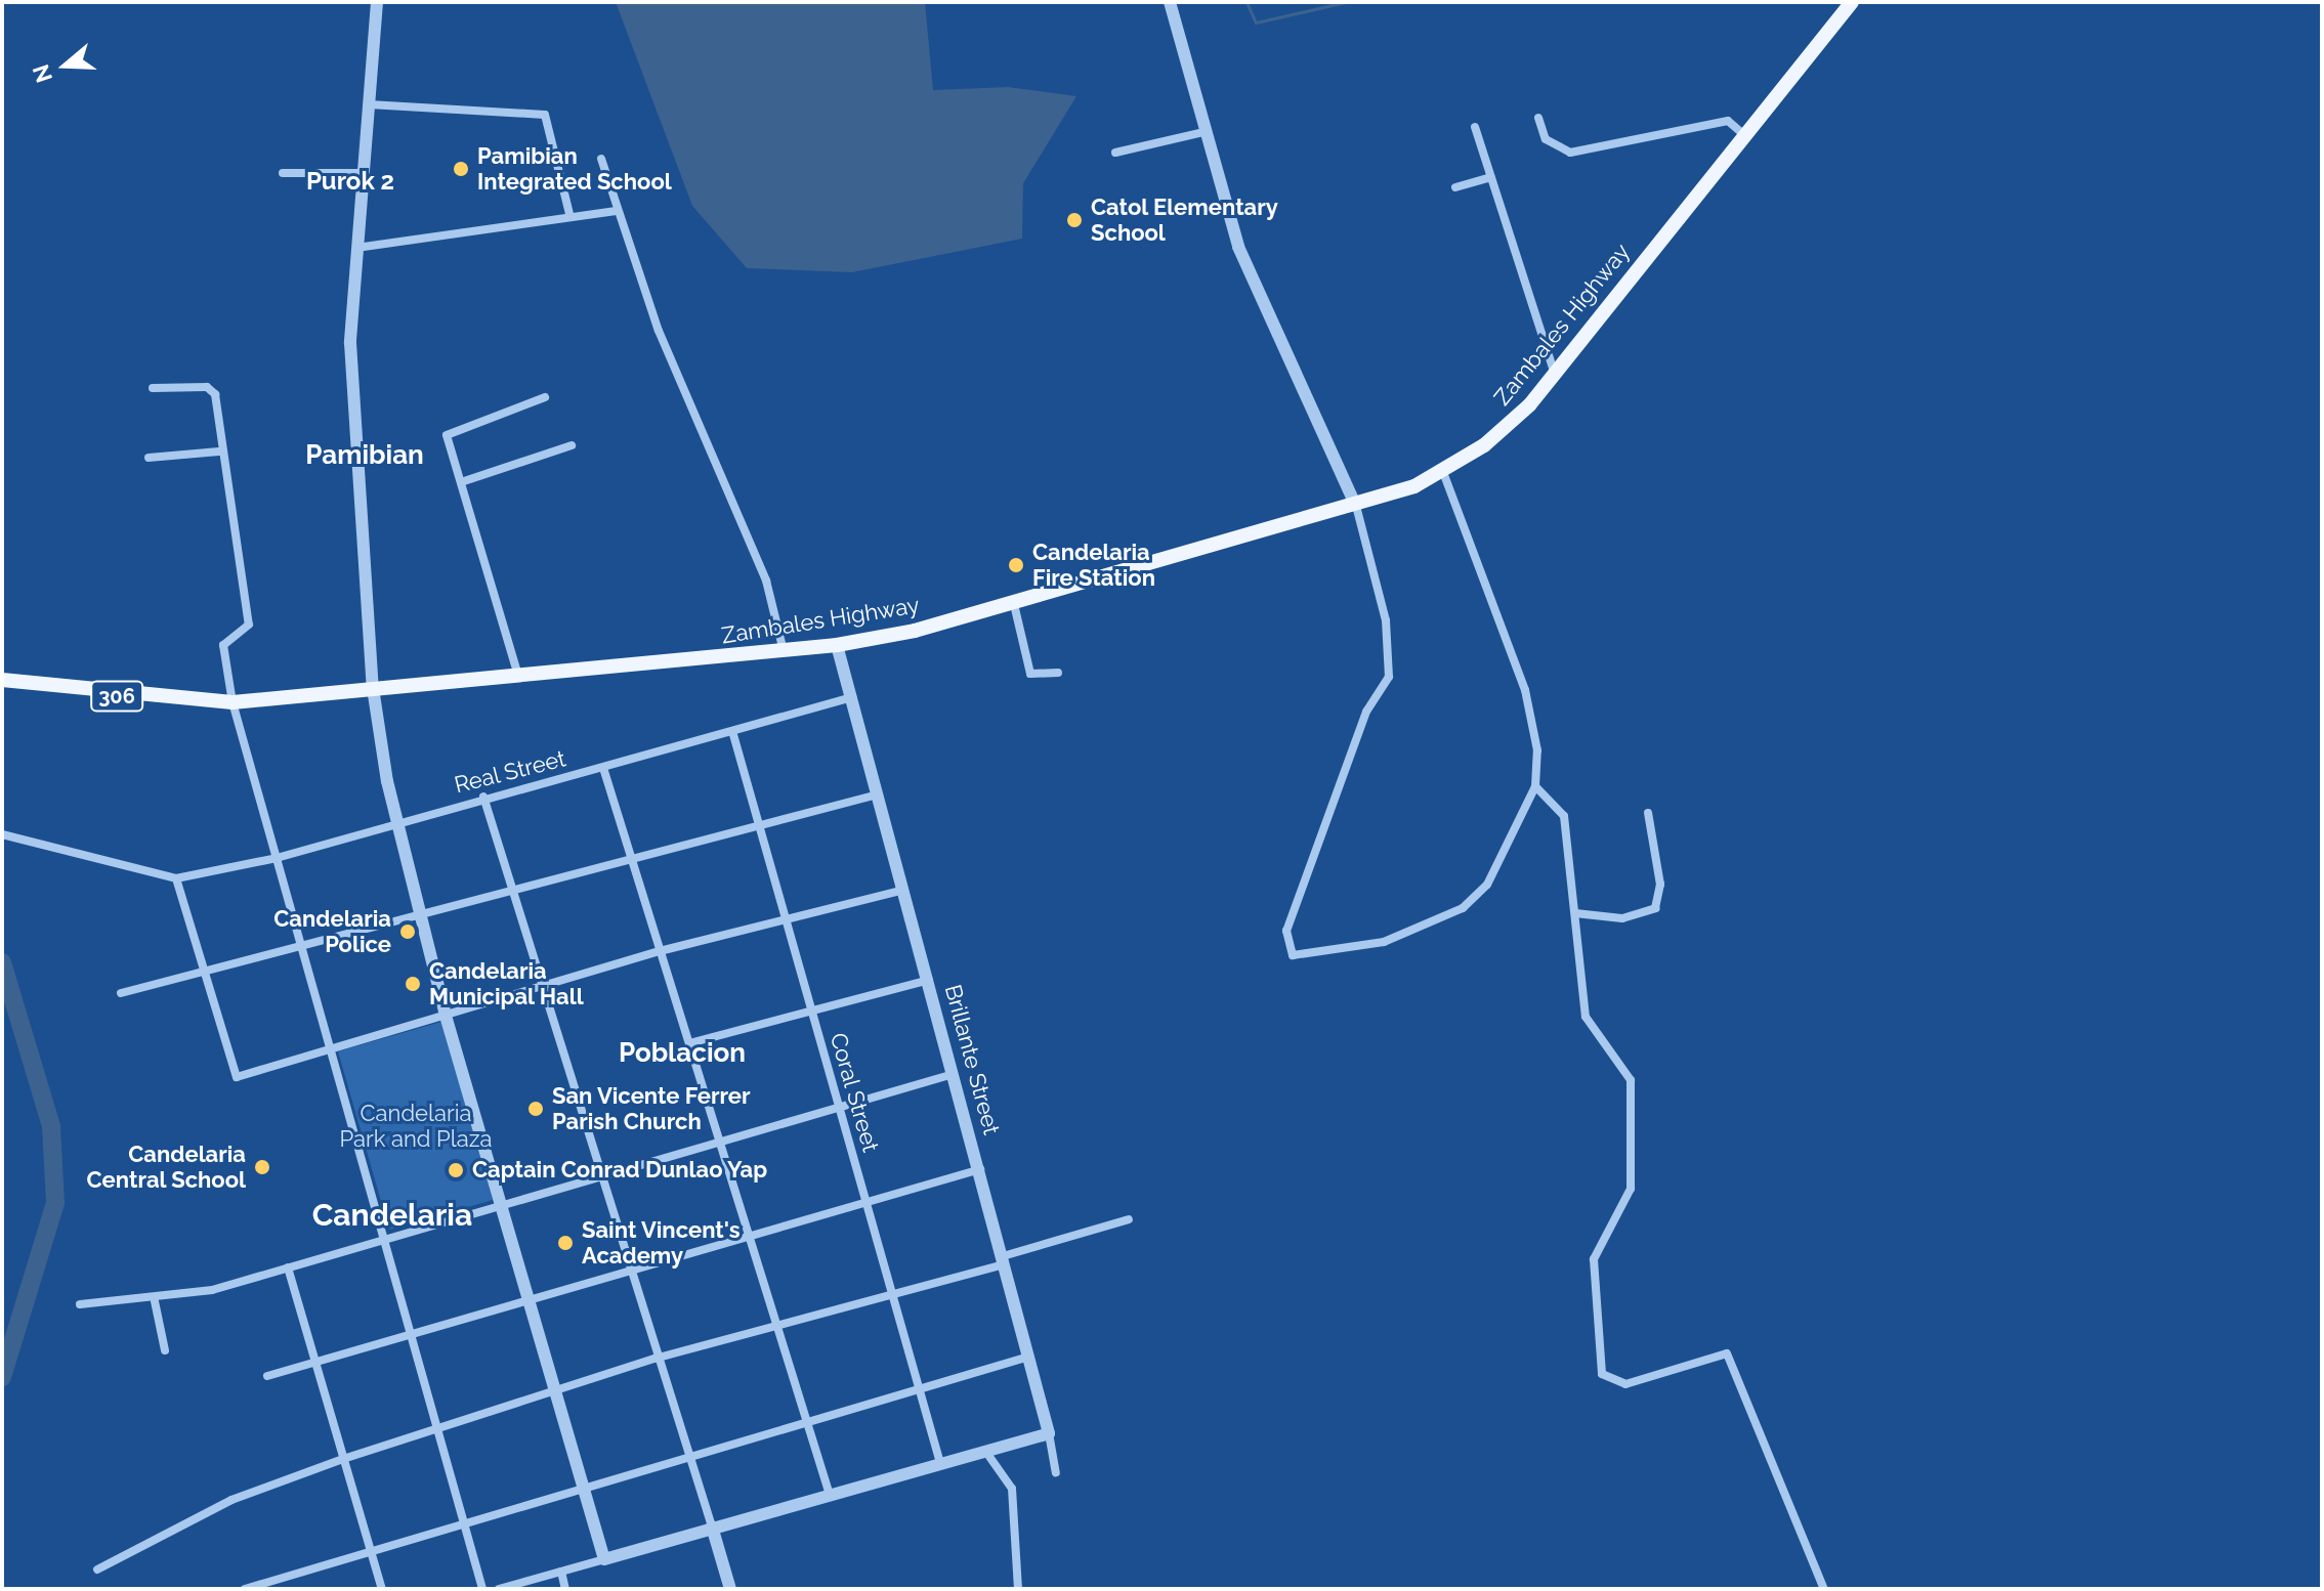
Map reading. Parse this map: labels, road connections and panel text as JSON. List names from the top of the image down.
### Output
{
  "streets": {
    "main road": ["Zambales Highway", "306"],
    "street": ["Real Street", "Brillante Street", "Coral Street"]
  },
  "crossings": [
    ["Zambales Highway", "Brillante Street"],
    ["Real Street", "Brillante Street"],
    ["Real Street", "Coral Street"]
  ],
  "districts": [
    "Purok 2",
    "Pamibian",
    "Poblacion",
    "Candelaria"
  ],
  "parks": ["Candelaria Park and Plaza"],
  "places": [
    "Pamibian Integrated School",
    "Catol Elementary School",
    "Candelaria Fire Station",
    "Candelaria Police",
    "Candelaria Municipal Hall",
    "San Vicente Ferrer Parish Church",
    "Candelaria Central School",
    "Captain Conrad Dunlao Yap",
    "Saint Vincent's Academy"
  ],
  "north": "left"
}
